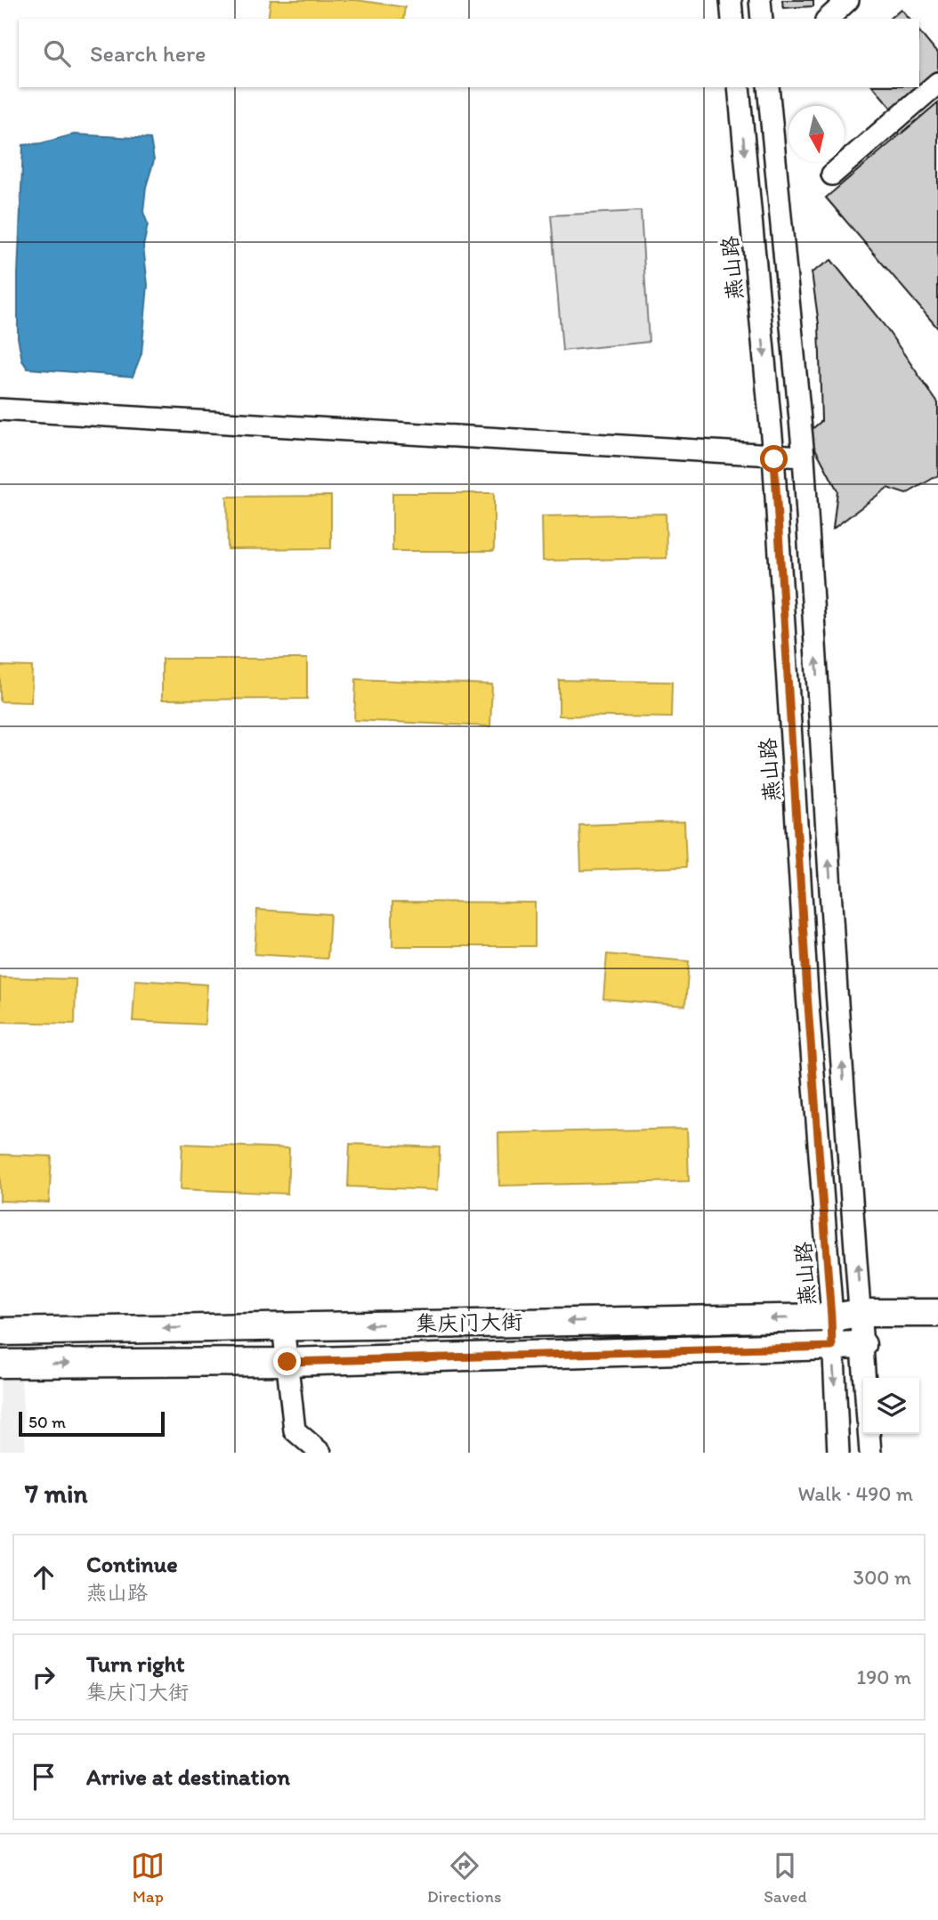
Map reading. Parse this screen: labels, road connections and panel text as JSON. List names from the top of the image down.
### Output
{
  "streets": {
    "main road": ["集庆门大街"],
    "street": ["燕山路"]
  },
  "crossings": [
    ["燕山路", "集庆门大街"]
  ],
  "scale_bar": "50 m",
  "north": "bottom",
  "page": {
    "search": "Search here",
    "scale": "50 m",
    "heading": ["7 min", "Walk · 490 m"],
    "list": [
      ["Continue", "燕山路", "300 m"],
      ["Turn right", "集庆门大街", "190 m"],
      "Arrive at destination"
    ],
    "nav": ["Map", "Directions", "Saved"]
  }
}
